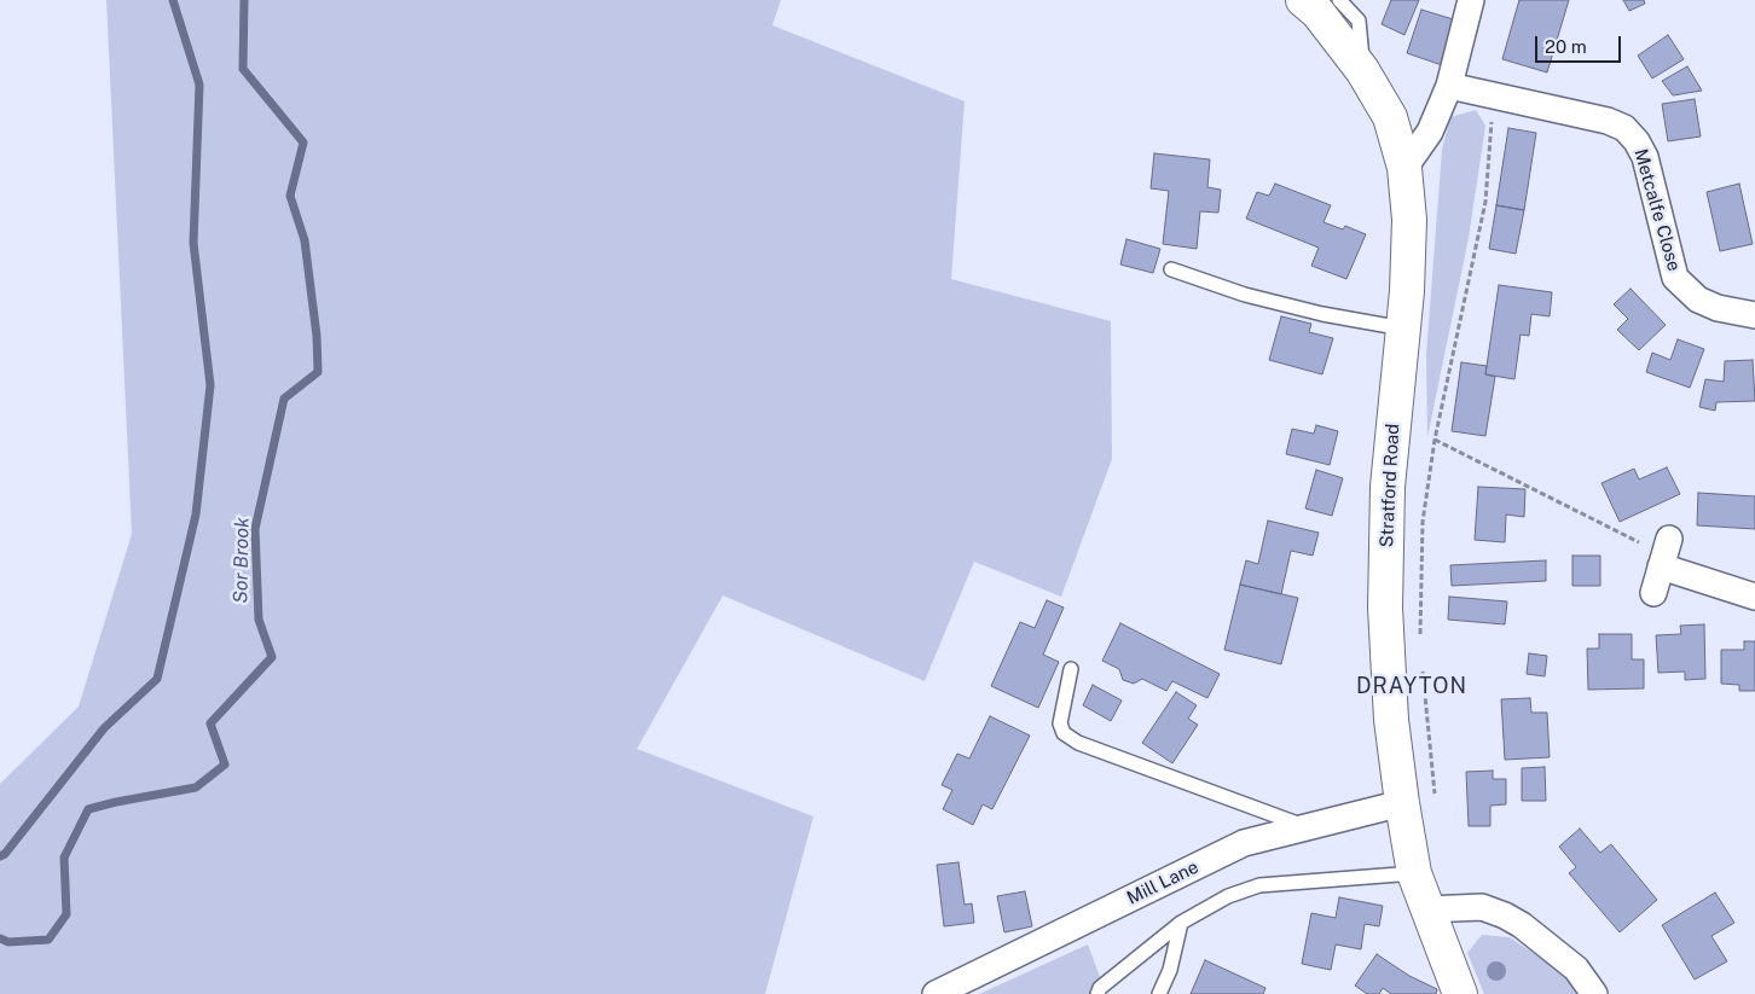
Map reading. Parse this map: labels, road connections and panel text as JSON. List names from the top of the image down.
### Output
{
  "streets": {
    "main road": ["Stratford Road"],
    "street": ["Metcalfe Close", "Mill Lane"]
  },
  "crossings": [
    ["Stratford Road", "Mill Lane"]
  ],
  "districts": ["DRAYTON"],
  "water": ["Sor Brook"],
  "scale_bar": "20 m"
}
